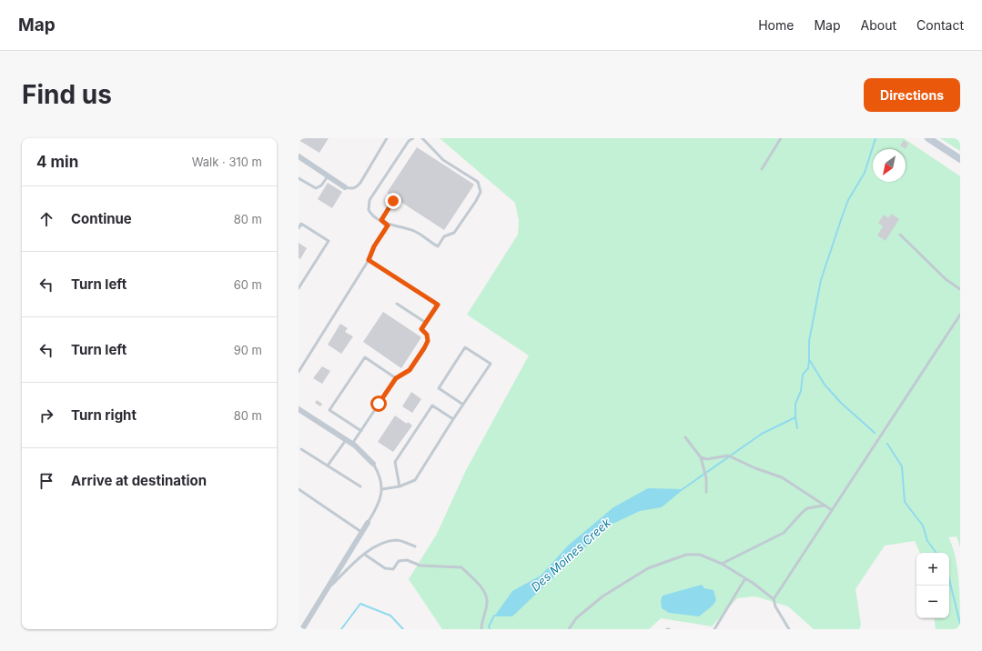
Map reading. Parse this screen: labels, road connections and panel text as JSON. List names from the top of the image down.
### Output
{
  "water": ["Des Moines Creek"],
  "north": "bottom left",
  "page": {
    "header": "Map",
    "nav": [
      "Home",
      "Map",
      "About",
      "Contact"
    ],
    "buttons": "Directions",
    "title": "Find us",
    "heading": ["4 min", "Walk · 310 m"],
    "list": [
      ["Continue", "80 m"],
      ["Turn left", "60 m"],
      ["Turn left", "90 m"],
      ["Turn right", "80 m"],
      "Arrive at destination"
    ],
    "map_buttons": ["+", "−"]
  }
}
